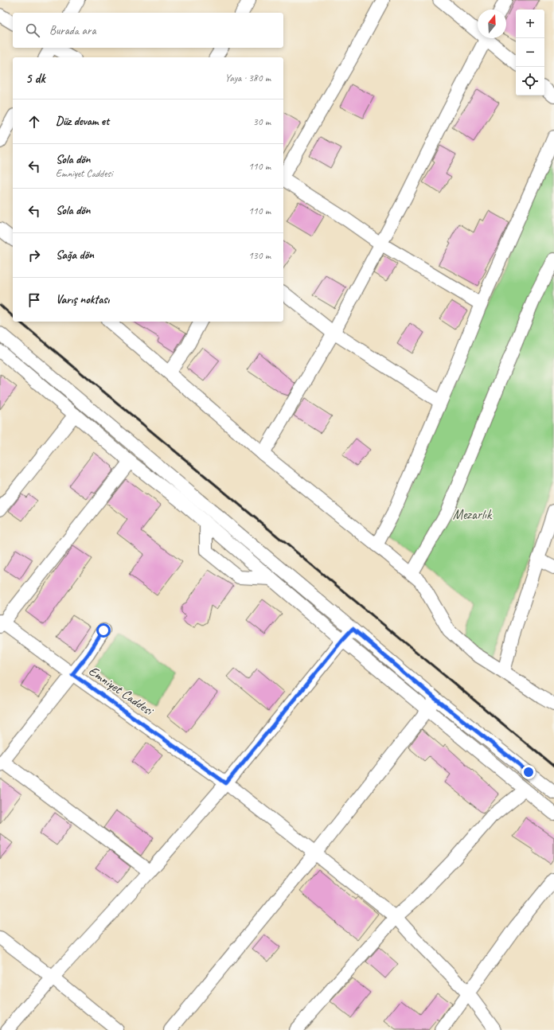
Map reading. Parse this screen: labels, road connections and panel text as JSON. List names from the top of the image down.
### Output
{
  "streets": {
    "street": ["Emniyet Caddesi"]
  },
  "parks": ["Mezarlık"],
  "north": "top",
  "page": {
    "map_buttons": ["+", "−"],
    "search": "Burada ara",
    "heading": ["5 dk", "Yaya · 380 m"],
    "list": [
      ["Düz devam et", "30 m"],
      ["Sola dön", "Emniyet Caddesi", "110 m"],
      ["Sola dön", "110 m"],
      ["Sağa dön", "130 m"],
      "Varış noktası"
    ]
  }
}
